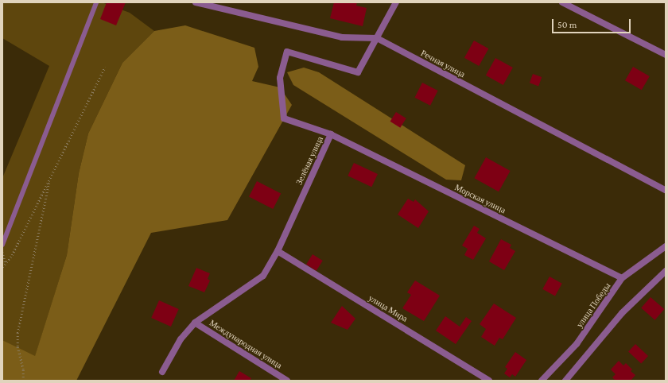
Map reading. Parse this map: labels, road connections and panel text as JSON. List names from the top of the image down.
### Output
{
  "streets": {
    "street": [
      "Речная улица",
      "Зелёная улица",
      "Морская улица",
      "улица Победы",
      "улица Мира",
      "Международная улица"
    ]
  },
  "crossings": [
    ["Речная улица", "Зелёная улица"],
    ["Зелёная улица", "Морская улица"],
    ["Зелёная улица", "улица Мира"],
    ["Зелёная улица", "Международная улица"],
    ["Морская улица", "улица Победы"]
  ],
  "scale_bar": "50 m"
}
